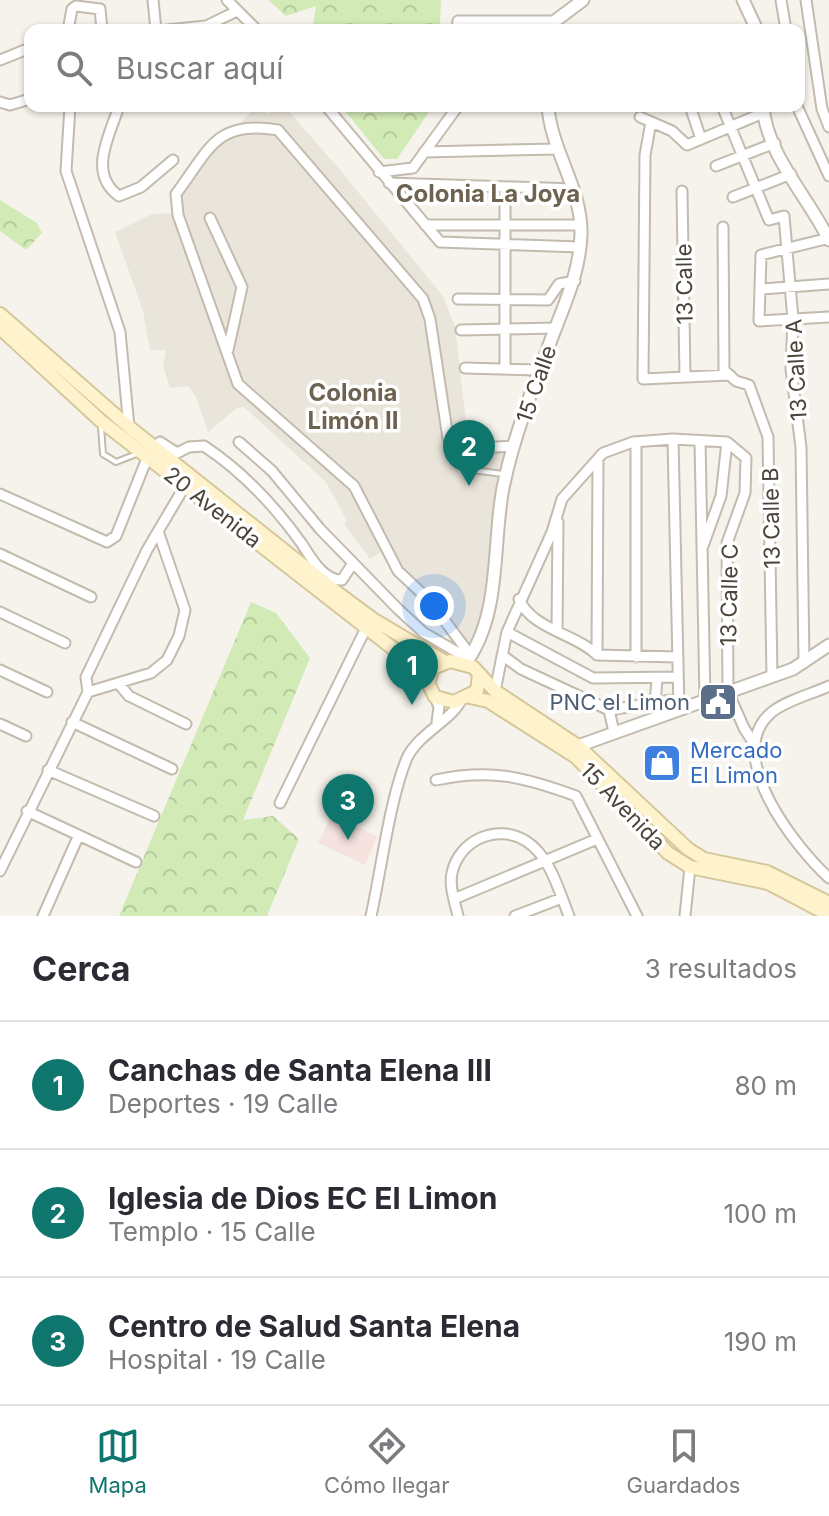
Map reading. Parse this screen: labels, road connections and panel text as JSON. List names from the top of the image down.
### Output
{
  "streets": {
    "main road": ["20 Avenida", "15 Avenida"],
    "street": [
      "13 Calle",
      "13 Calle A",
      "15 Calle",
      "13 Calle B",
      "13 Calle C"
    ]
  },
  "crossings": [
    ["15 Calle", "20 Avenida"],
    ["15 Calle", "15 Avenida"],
    ["20 Avenida", "15 Avenida"]
  ],
  "districts": ["Colonia La Joya", "Colonia Limón II"],
  "places": {
    "public building": ["PNC el Limon"],
    "shop": ["Mercado El Limon"]
  },
  "page": {
    "search": "Buscar aquí",
    "pins": ["2", "1", "3"],
    "heading": ["Cerca", "3 resultados"],
    "list": [
      {
        "mark": "1",
        "name": "Canchas de Santa Elena III",
        "note": "Deportes · 19 Calle",
        "value": "80 m"
      },
      {
        "mark": "2",
        "name": "Iglesia de Dios EC El Limon",
        "note": "Templo · 15 Calle",
        "value": "100 m"
      },
      {
        "mark": "3",
        "name": "Centro de Salud Santa Elena",
        "note": "Hospital · 19 Calle",
        "value": "190 m"
      }
    ],
    "nav": ["Mapa", "Cómo llegar", "Guardados"]
  }
}
